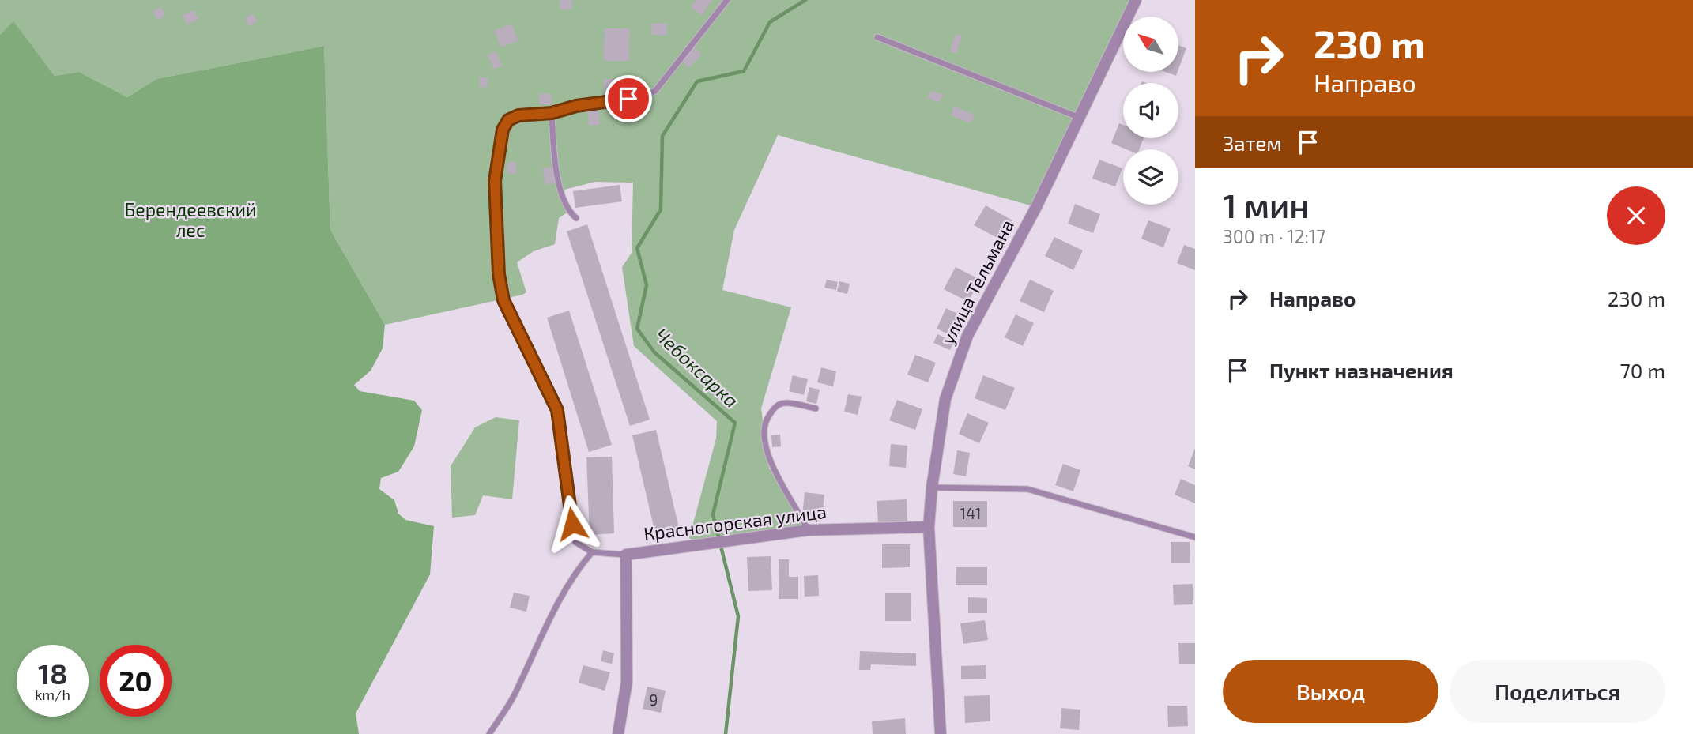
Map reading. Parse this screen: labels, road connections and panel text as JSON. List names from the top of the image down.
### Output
{
  "streets": {
    "street": ["улица Тельмана", "Красногорская улица"]
  },
  "crossings": [
    ["улица Тельмана", "Красногорская улица"]
  ],
  "water": ["Чебоксарка"],
  "parks": ["Берендеевский лес"],
  "house_numbers": ["141", "9"],
  "north": "top left",
  "page": {
    "turn": ["230 m", "Направо"],
    "then": "Затем",
    "heading": ["1 мин", "300 m · 12:17"],
    "list": [
      {
        "name": "Направо",
        "value": "230 m"
      },
      {
        "name": "Пункт назначения",
        "value": "70 m"
      }
    ],
    "speed": "18 km/h",
    "limit": "20",
    "buttons": ["Выход", "Поделиться"]
  }
}
